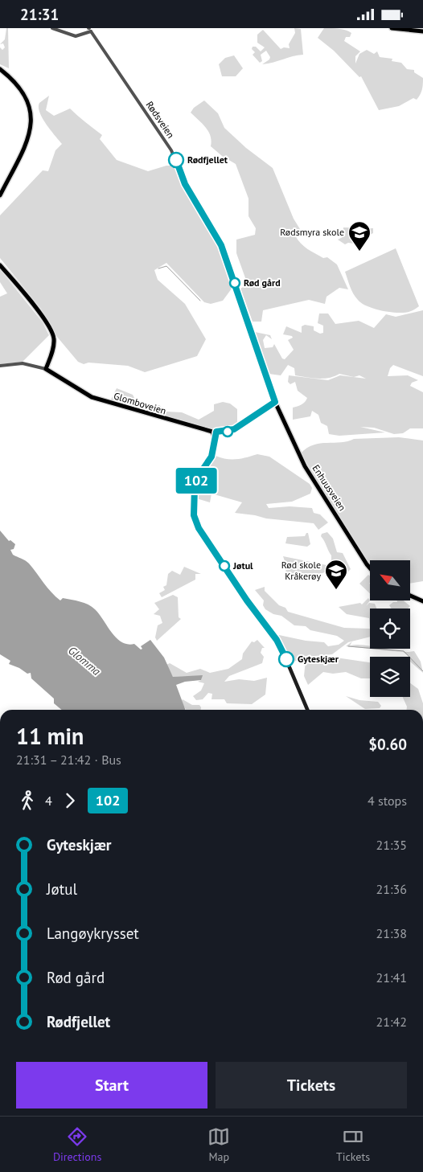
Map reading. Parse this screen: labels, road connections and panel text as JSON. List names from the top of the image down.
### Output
{
  "streets": {
    "main road": ["Glomboveien", "Enhuusveien"],
    "street": ["Rødsveien"]
  },
  "crossings": [
    ["Rødsveien", "Glomboveien"],
    ["Rødsveien", "Enhuusveien"],
    ["Glomboveien", "Enhuusveien"]
  ],
  "water": ["Glomma"],
  "places": {
    "other": [
      "Rødfjellet",
      "Rød gård",
      "Jøtul",
      "Gyteskjær"
    ],
    "school or university": ["Rødsmyra skole", "Rød skole Kråkerøy"]
  },
  "lines": ["bus line 102"],
  "north": "top left",
  "page": {
    "status": "21:31",
    "on_map": "102",
    "heading": ["11 min", "21:31 – 21:42 · Bus", "$0.60"],
    "legs": ["4", "102", "4 stops"],
    "list": [
      {
        "name": "Gyteskjær",
        "value": "21:35"
      },
      {
        "name": "Jøtul",
        "value": "21:36"
      },
      {
        "name": "Langøykrysset",
        "value": "21:38"
      },
      {
        "name": "Rød gård",
        "value": "21:41"
      },
      {
        "name": "Rødfjellet",
        "value": "21:42"
      }
    ],
    "buttons": ["Start", "Tickets"],
    "tabs": ["Directions", "Map", "Tickets"]
  }
}
